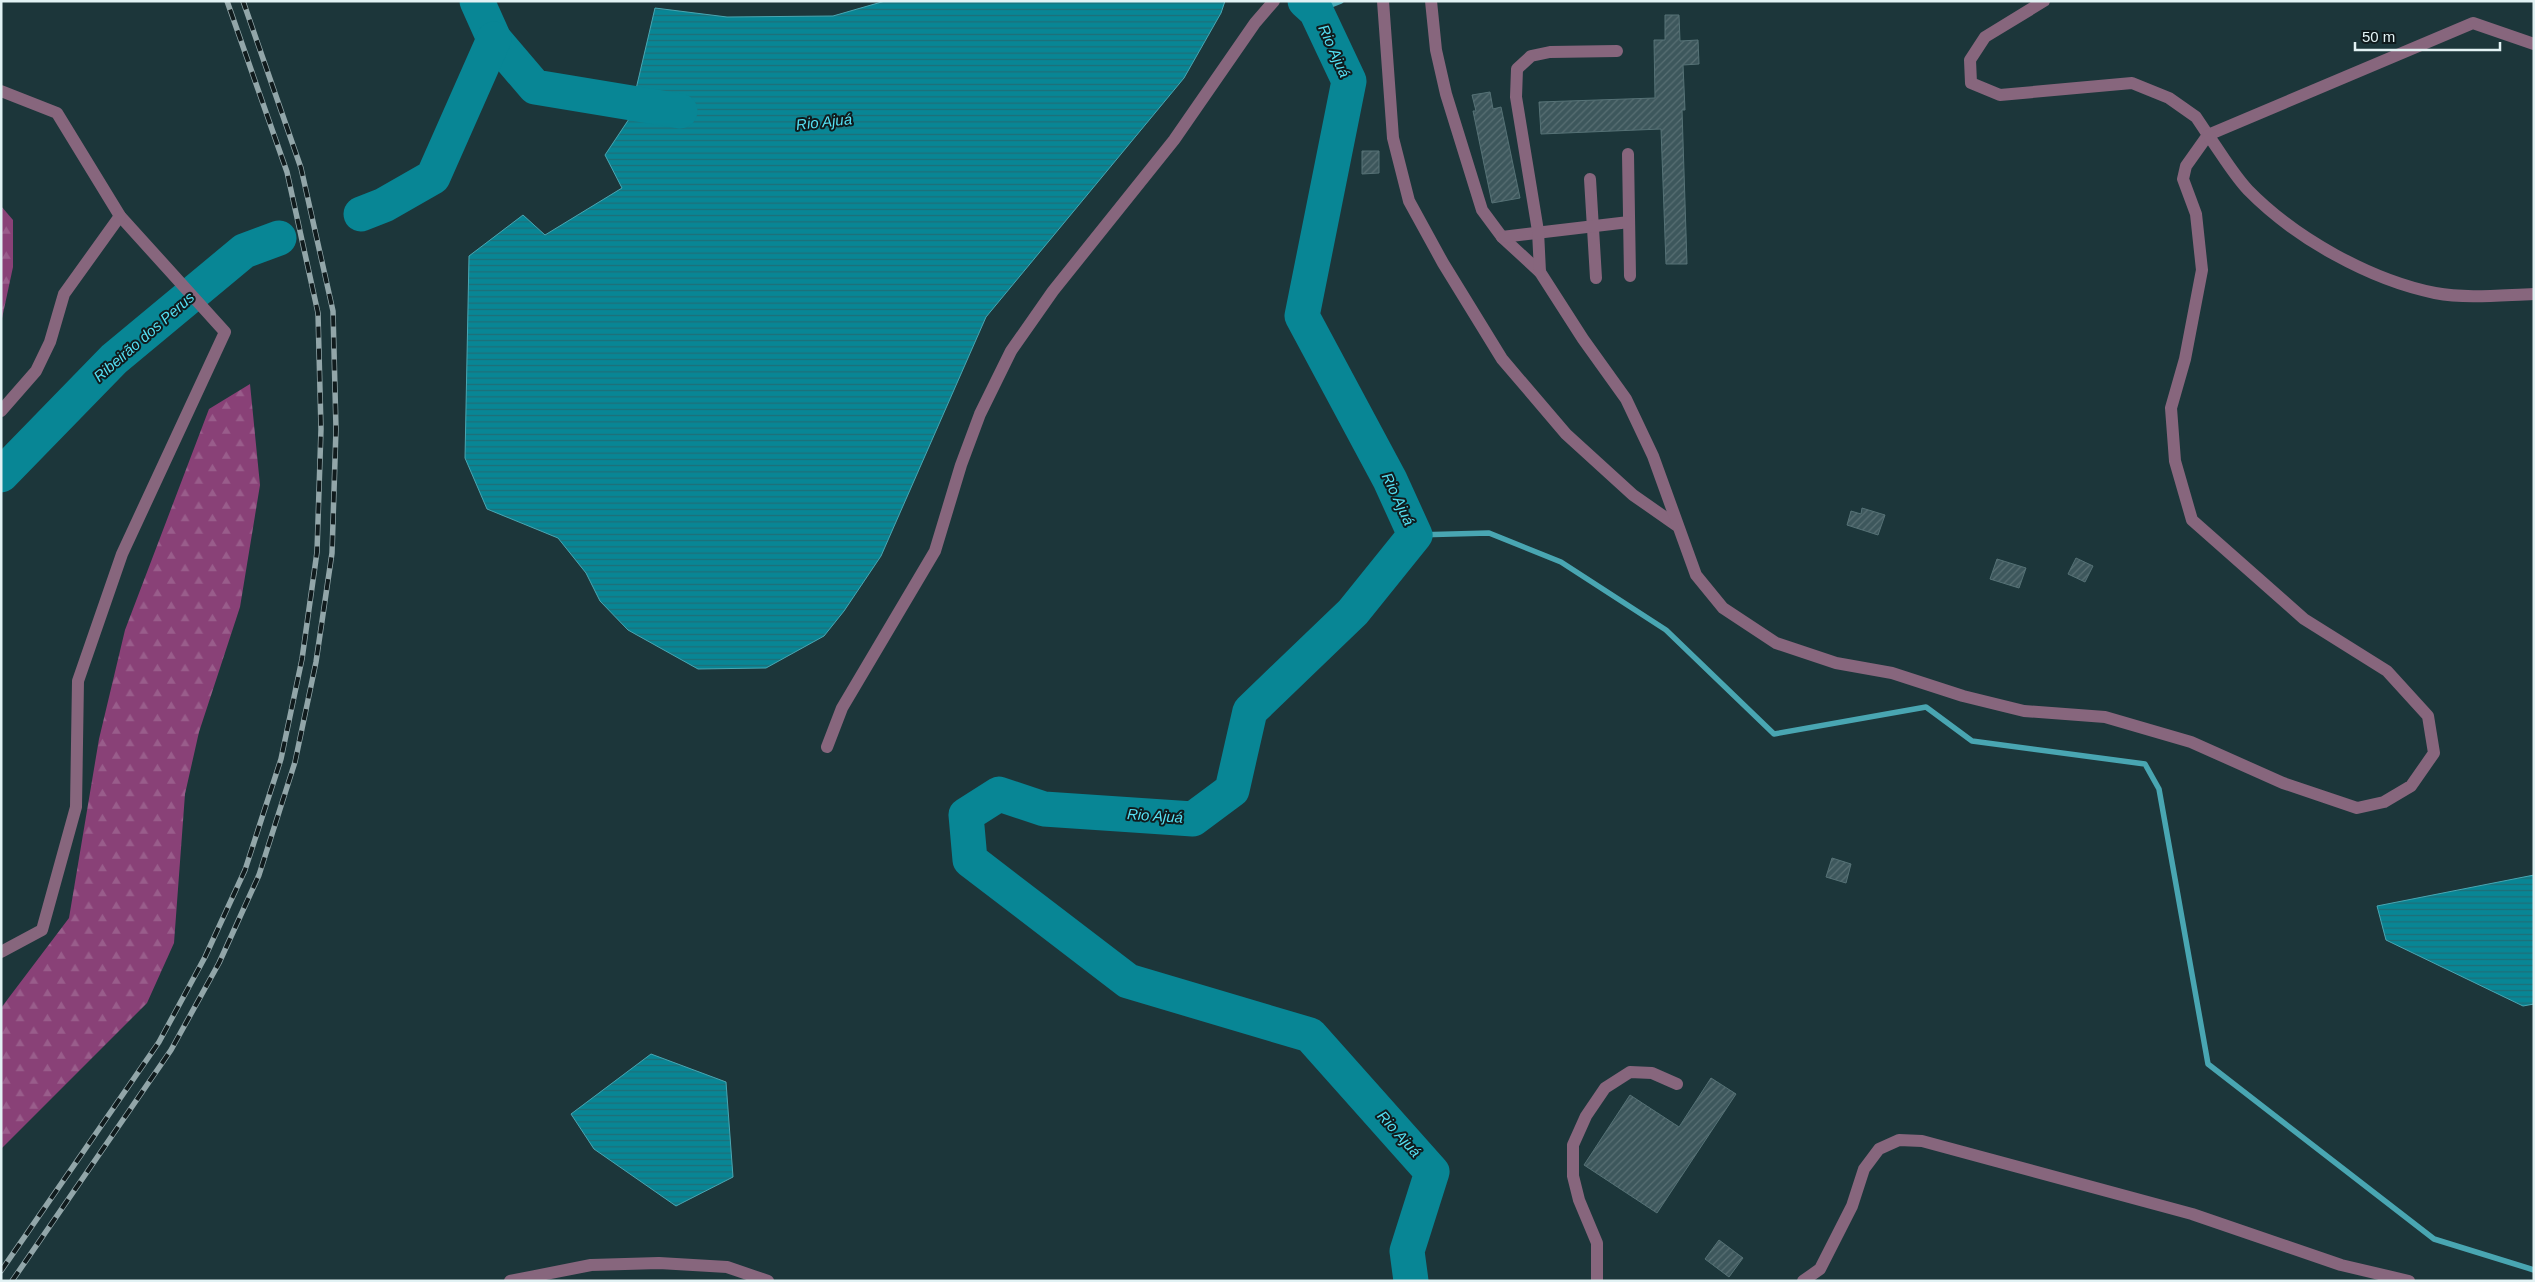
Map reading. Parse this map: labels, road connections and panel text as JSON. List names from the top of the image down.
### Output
{
  "water": ["Rio Ajuá", "Ribeirão dos Perus"],
  "scale_bar": "50 m"
}
